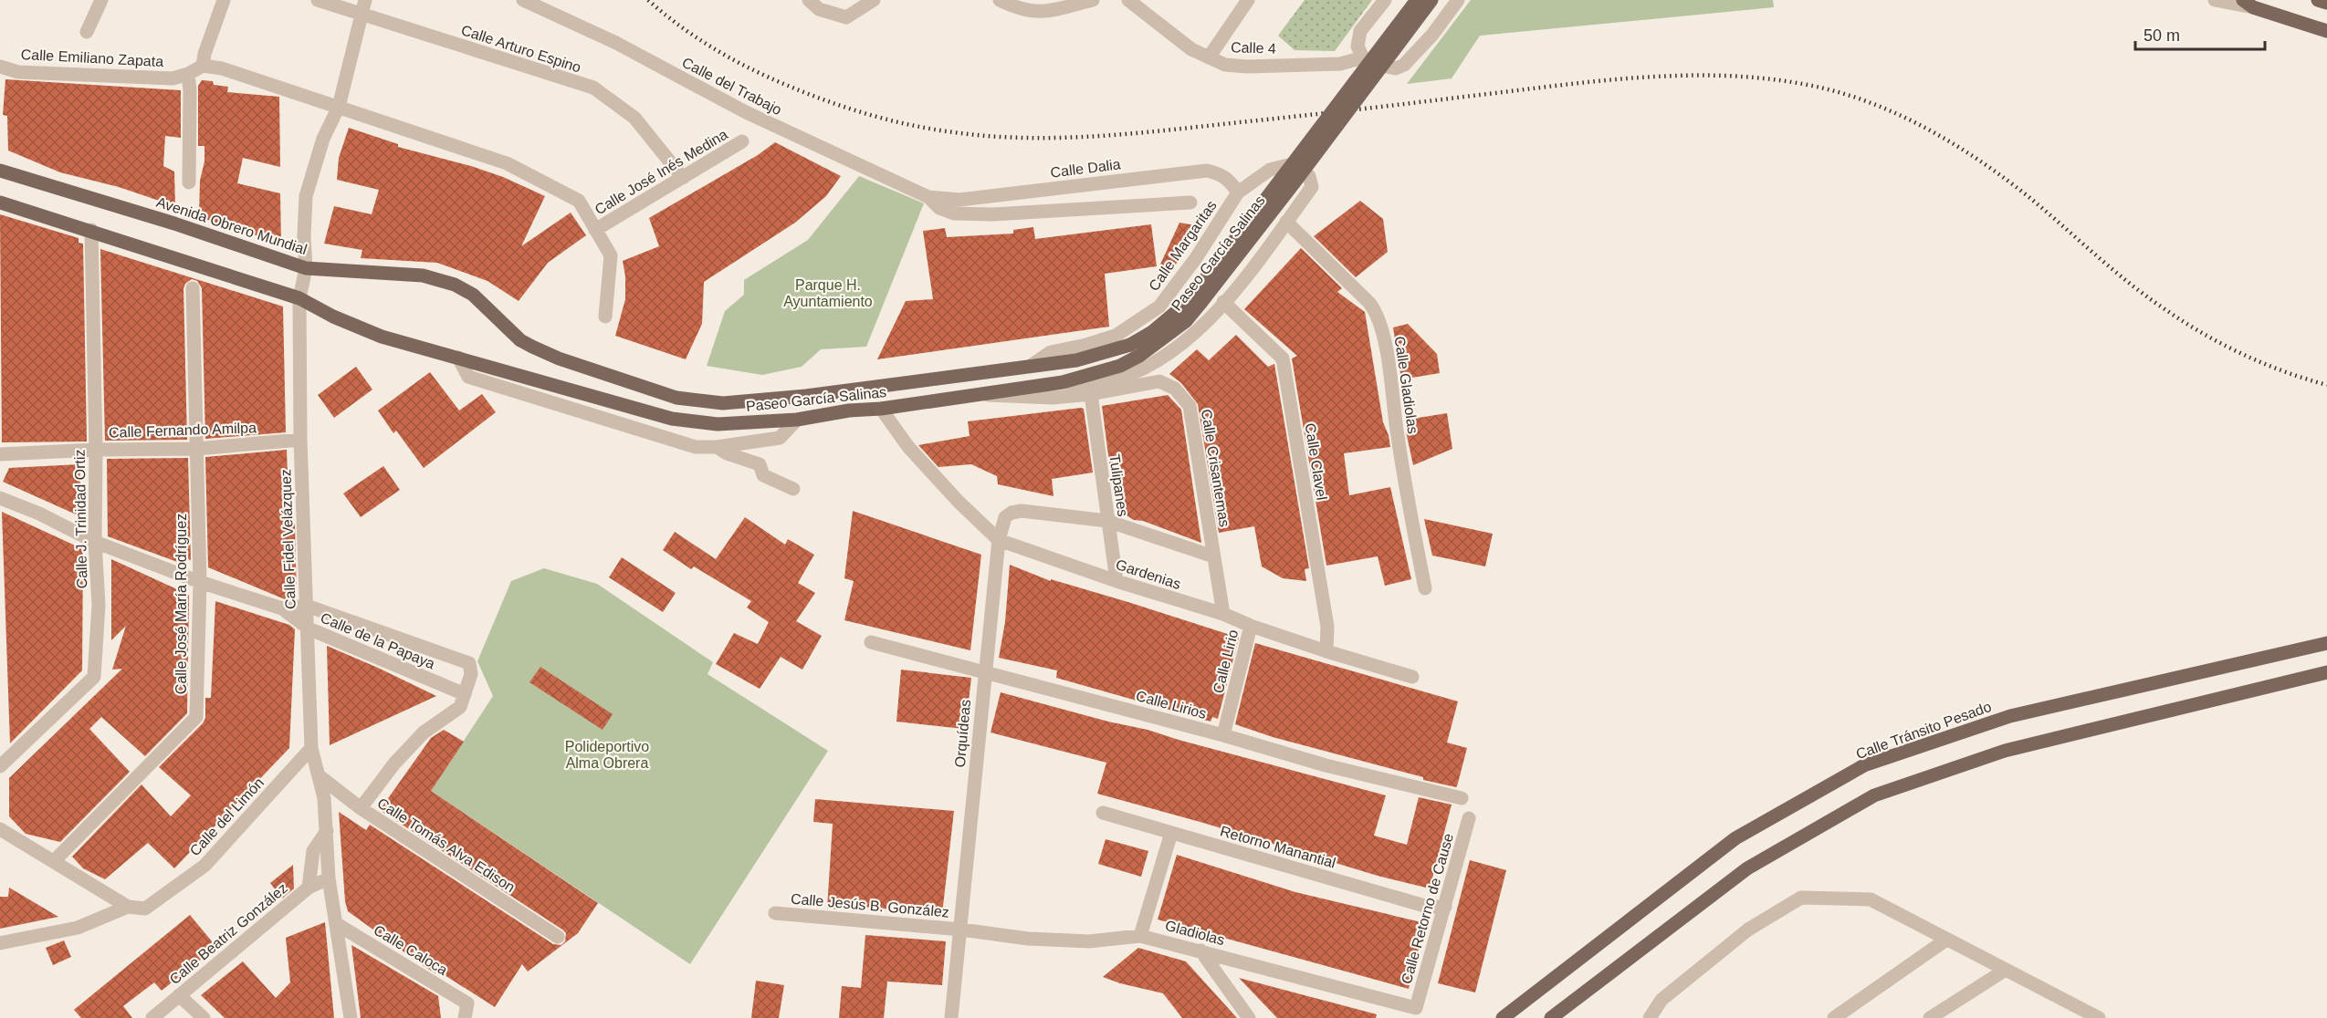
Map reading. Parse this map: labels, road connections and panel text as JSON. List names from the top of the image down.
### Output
{
  "streets": {
    "main road": ["Avenida Obrero Mundial", "Paseo García Salinas", "Calle Tránsito Pesado"],
    "street": [
      "Calle 4",
      "Calle Arturo Espino",
      "Calle Emiliano Zapata",
      "Calle del Trabajo",
      "Calle Dalia",
      "Calle José Inés Medina",
      "Calle Margaritas",
      "Calle Gladiolas",
      "Calle Fernando Amilpa",
      "Calle Clavel",
      "Calle Crisantemas",
      "Tulipanes",
      "Calle J. Trinidad Ortiz",
      "Calle Fidel Velázquez",
      "Gardenias",
      "Calle José María Rodríguez",
      "Calle de la Papaya",
      "Calle Lirio",
      "Calle Lirios",
      "Orquídeas",
      "Calle del Limón",
      "Calle Tomás Alva Edison",
      "Retorno Manantial",
      "Calle Jesús B. González",
      "Calle Retorno de Cause",
      "Gladiolas",
      "Calle Beatriz González",
      "Calle Caloca"
    ]
  },
  "crossings": [
    ["Calle Arturo Espino", "Calle José Inés Medina"],
    ["Calle Arturo Espino", "Calle Fidel Velázquez"],
    ["Calle del Trabajo", "Calle Dalia"],
    ["Calle Dalia", "Calle Margaritas"],
    ["Avenida Obrero Mundial", "Paseo García Salinas"],
    ["Avenida Obrero Mundial", "Calle Fidel Velázquez"],
    ["Calle Margaritas", "Paseo García Salinas"],
    ["Paseo García Salinas", "Calle Crisantemas"],
    ["Paseo García Salinas", "Gardenias"],
    ["Calle Fernando Amilpa", "Calle J. Trinidad Ortiz"],
    ["Calle Fernando Amilpa", "Calle Fidel Velázquez"],
    ["Calle Fernando Amilpa", "Calle José María Rodríguez"],
    ["Calle Clavel", "Gardenias"],
    ["Calle Crisantemas", "Tulipanes"],
    ["Calle Crisantemas", "Gardenias"],
    ["Tulipanes", "Gardenias"],
    ["Tulipanes", "Orquídeas"],
    ["Calle J. Trinidad Ortiz", "Calle de la Papaya"],
    ["Calle Fidel Velázquez", "Calle de la Papaya"],
    ["Calle Fidel Velázquez", "Calle del Limón"],
    ["Calle Fidel Velázquez", "Calle Tomás Alva Edison"],
    ["Calle Fidel Velázquez", "Calle Beatriz González"],
    ["Calle Fidel Velázquez", "Calle Caloca"],
    ["Gardenias", "Calle Lirio"],
    ["Gardenias", "Orquídeas"],
    ["Calle José María Rodríguez", "Calle de la Papaya"],
    ["Calle Lirio", "Calle Lirios"],
    ["Calle Lirios", "Orquídeas"],
    ["Orquídeas", "Calle Jesús B. González"],
    ["Orquídeas", "Gladiolas"],
    ["Retorno Manantial", "Calle Retorno de Cause"],
    ["Calle Jesús B. González", "Gladiolas"],
    ["Calle Retorno de Cause", "Gladiolas"]
  ],
  "parks": ["Parque H. Ayuntamiento", "Polideportivo Alma Obrera"],
  "scale_bar": "50 m"
}
